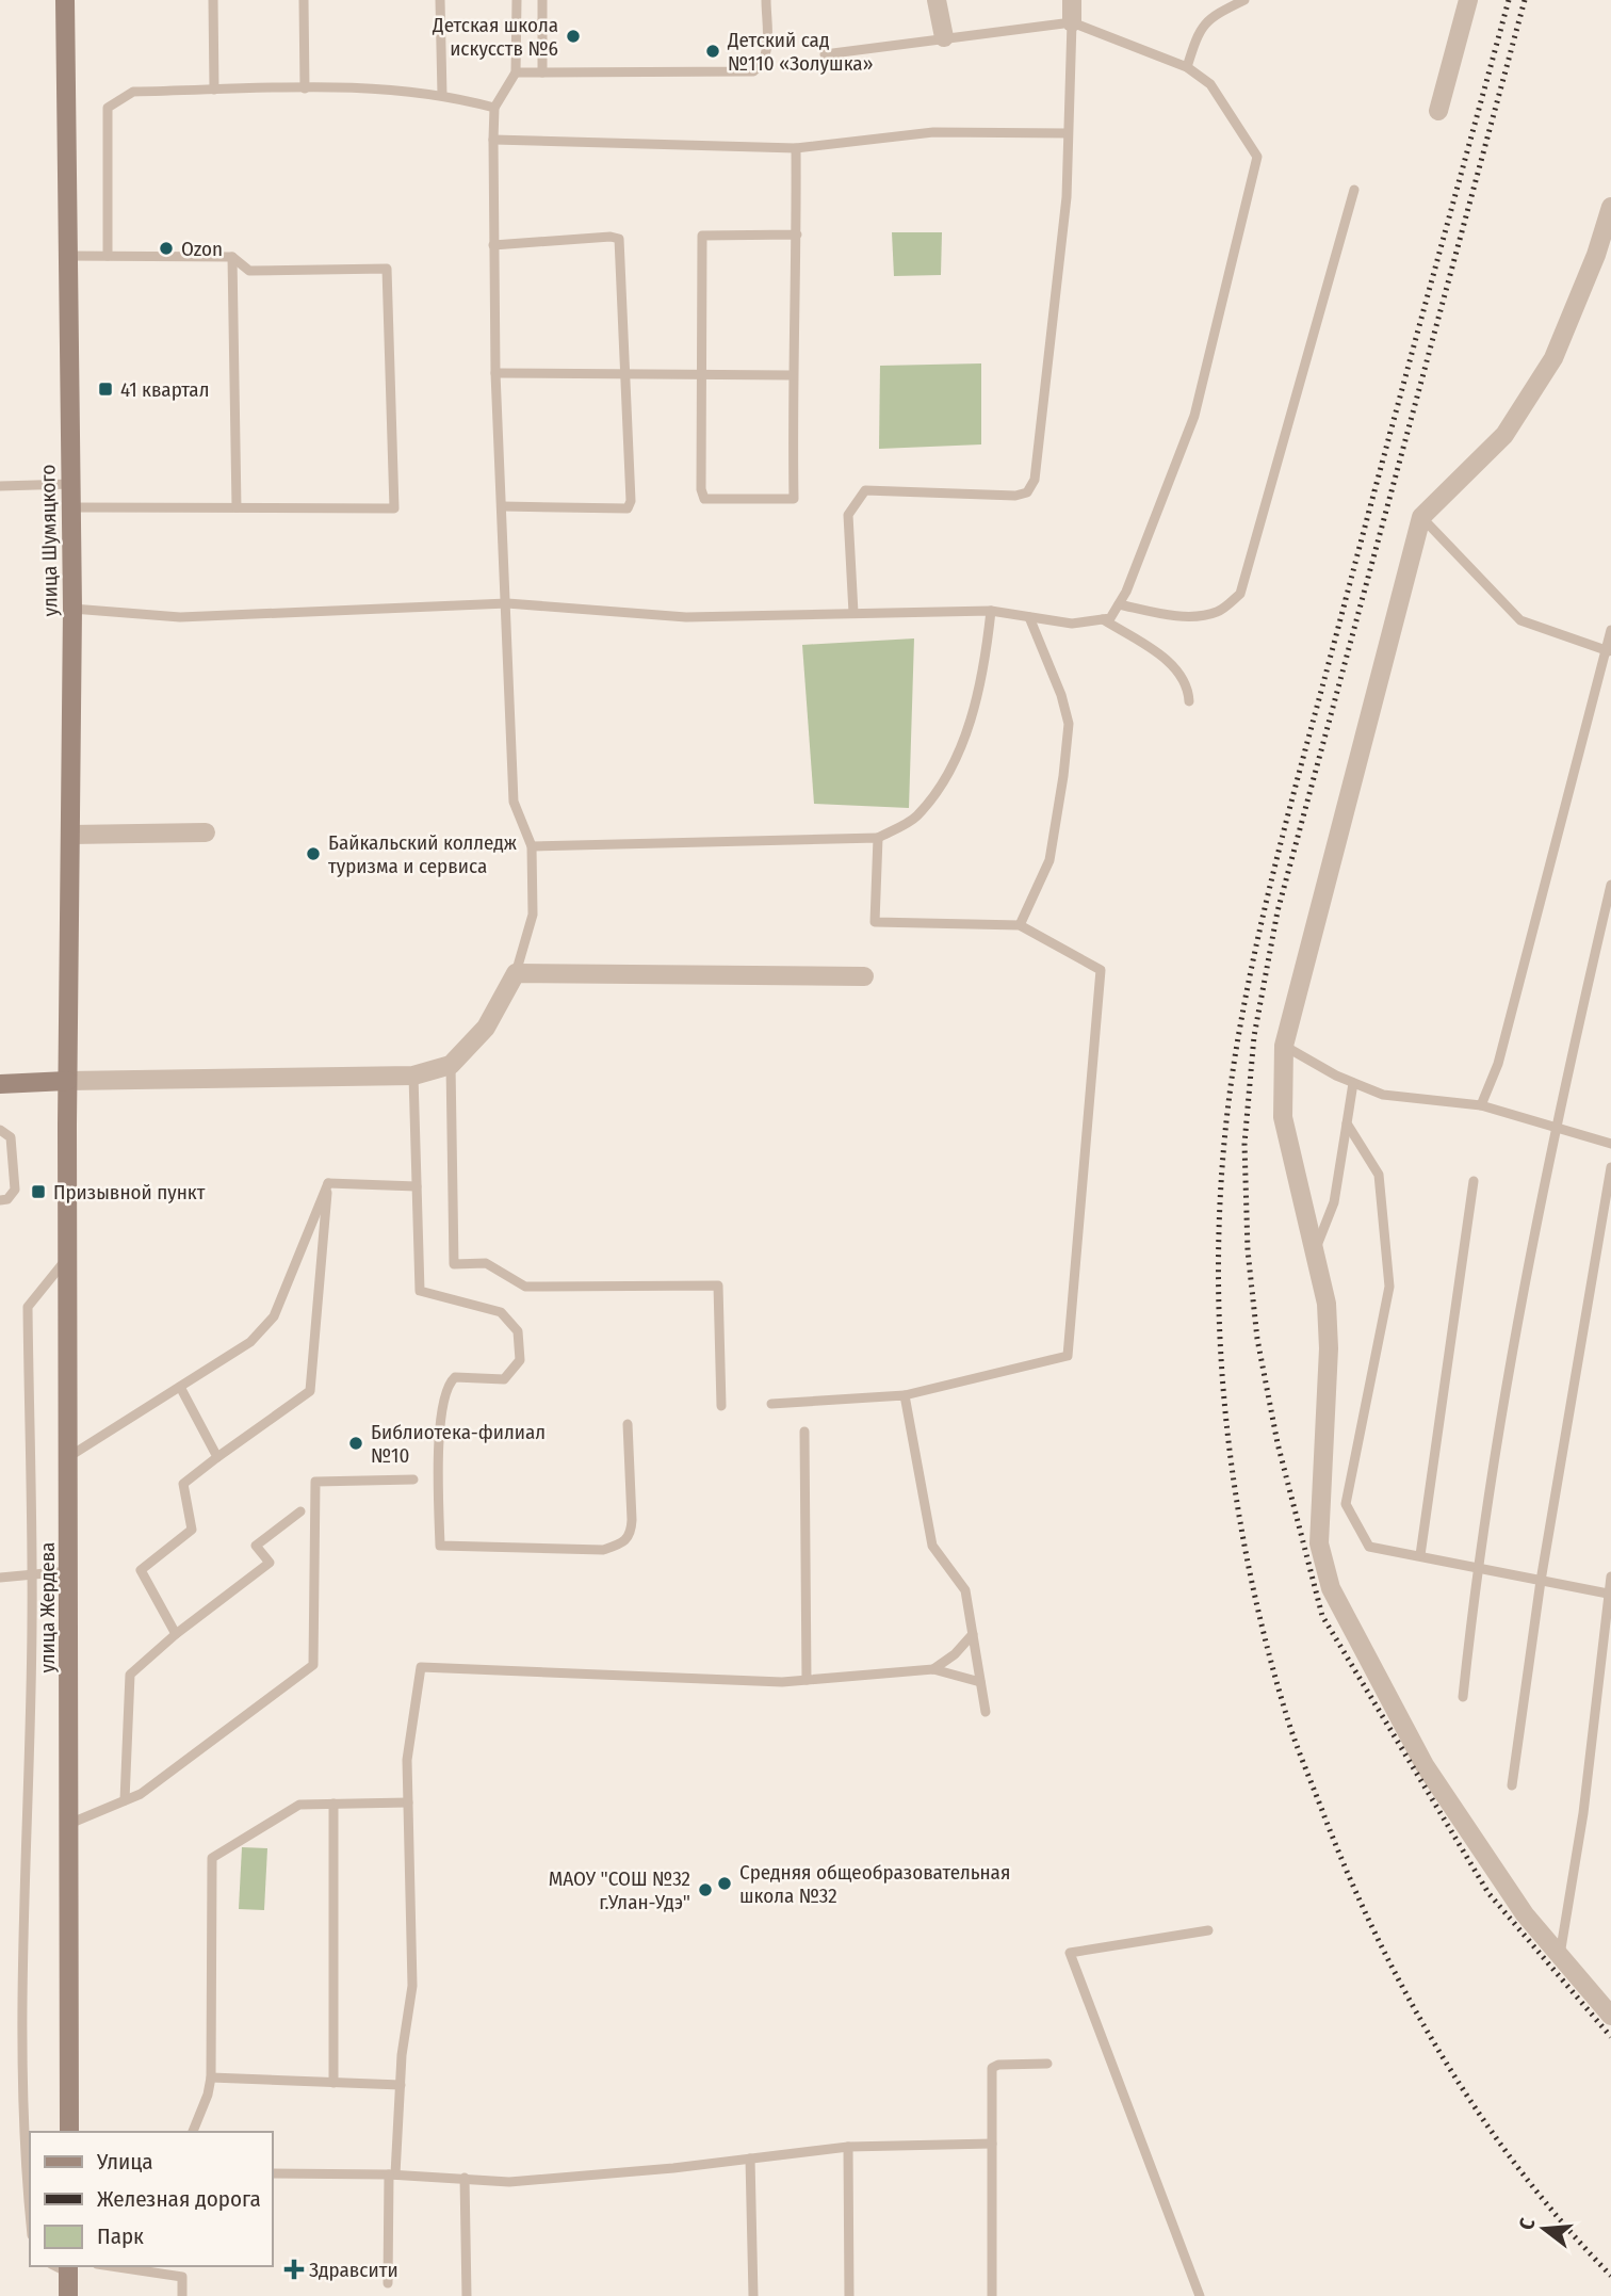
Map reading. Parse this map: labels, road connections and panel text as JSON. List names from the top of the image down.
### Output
{
  "streets": {
    "main road": ["улица Шумяцкого", "улица Жердева"]
  },
  "crossings": [
    ["улица Шумяцкого", "улица Жердева"]
  ],
  "places": {
    "other": [
      "Детская школа искусств №6",
      "Детский сад №110 «Золушка»",
      "Ozon",
      "Байкальский колледж туризма и сервиса",
      "Библиотека-филиал №10",
      "Средняя общеобразовательная школа №32",
      "МАОУ \"СОШ №32 г.Улан-Удэ\""
    ],
    "transit": ["41 квартал", "Призывной пункт"],
    "health": ["Здравсити"]
  },
  "legend": ["Улица", "Железная дорога", "Парк"],
  "north": "left"
}
